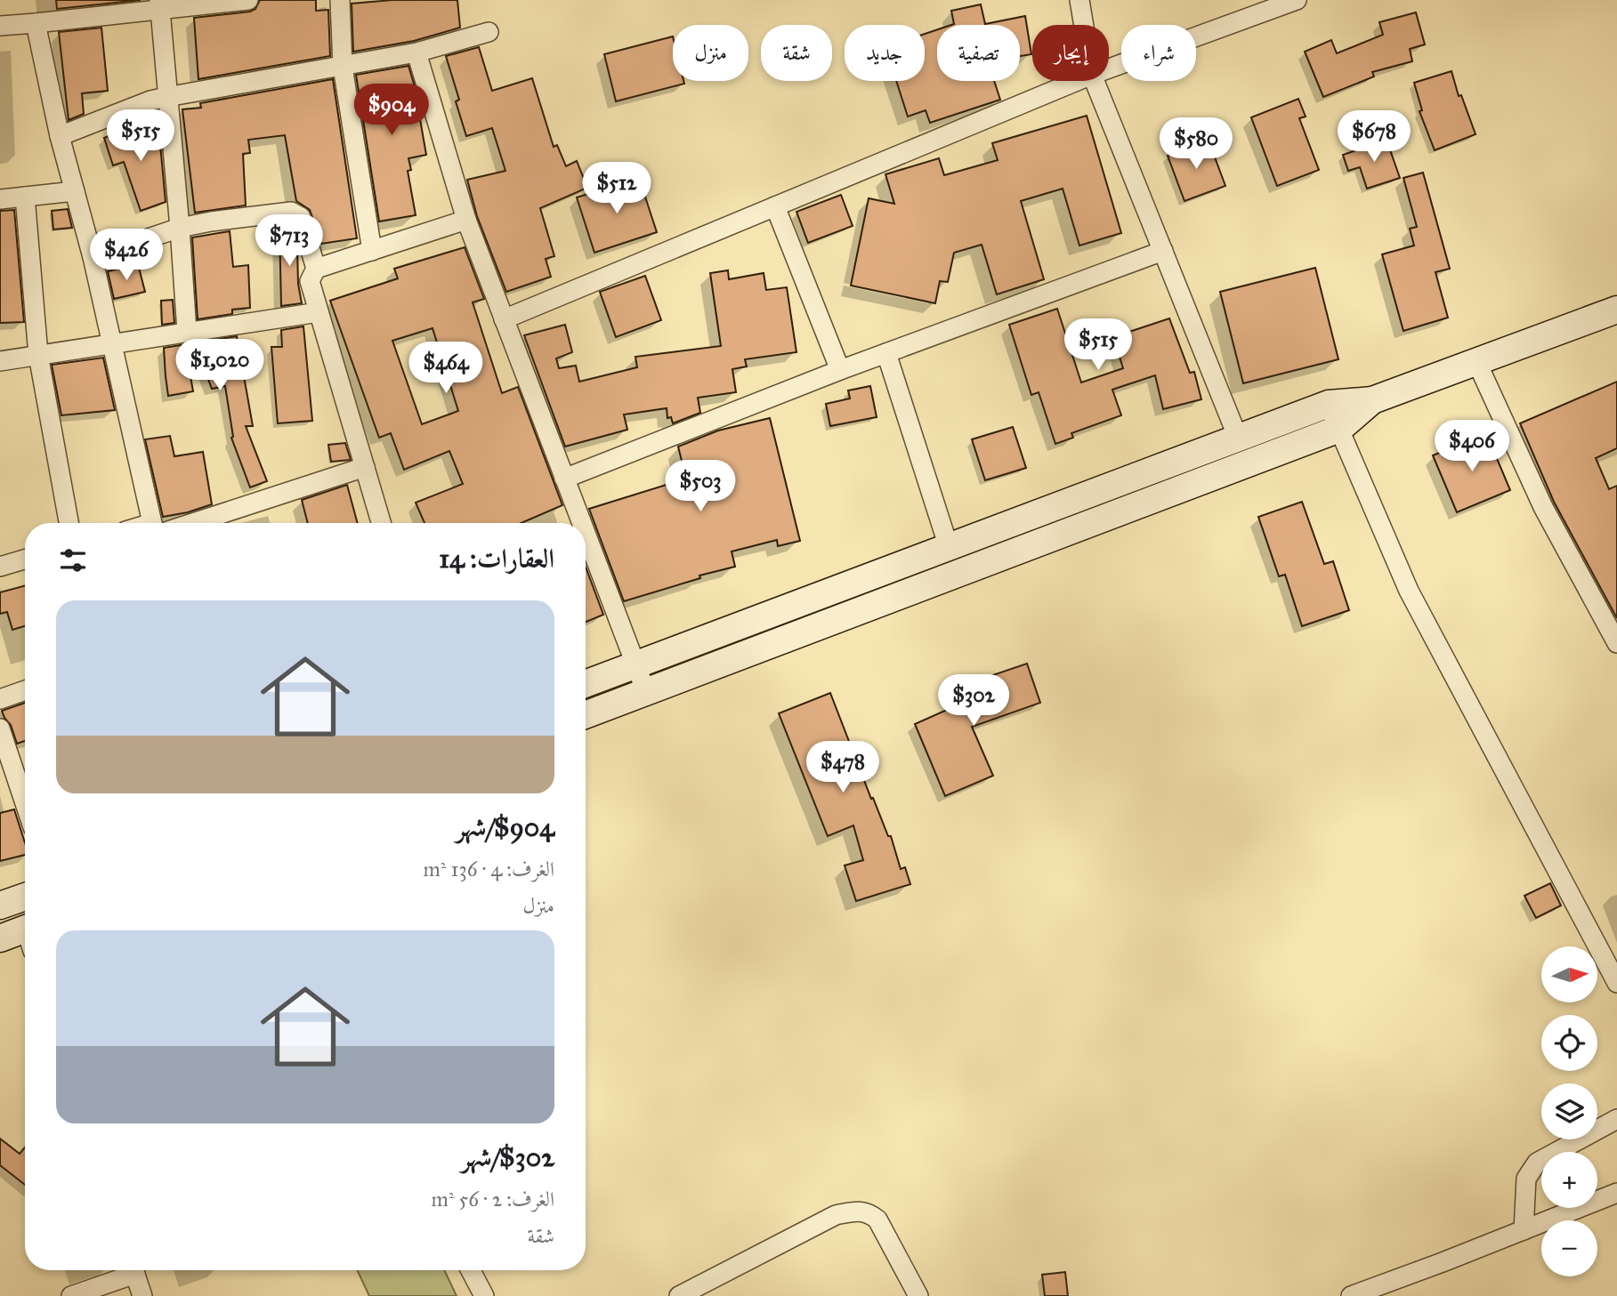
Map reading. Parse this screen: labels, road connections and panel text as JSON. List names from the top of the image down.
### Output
{
  "north": "right",
  "page": {
    "chip": [
      "شراء",
      "إيجار",
      "تصفية",
      "جديد",
      "شقة",
      "منزل"
    ],
    "price": [
      "$904",
      "$515",
      "$678",
      "$580",
      "$512",
      "$713",
      "$426",
      "$515",
      "$1,020",
      "$464",
      "$406",
      "$503",
      "$302",
      "$478"
    ],
    "heading": "العقارات: 14",
    "list": [
      {
        "name": "$904/شهر",
        "note": "الغرف: 4 · 136 m² · منزل"
      },
      {
        "name": "$302/شهر",
        "note": "الغرف: 2 · 56 m² · شقة"
      }
    ],
    "map_buttons": ["+", "−"]
  }
}
